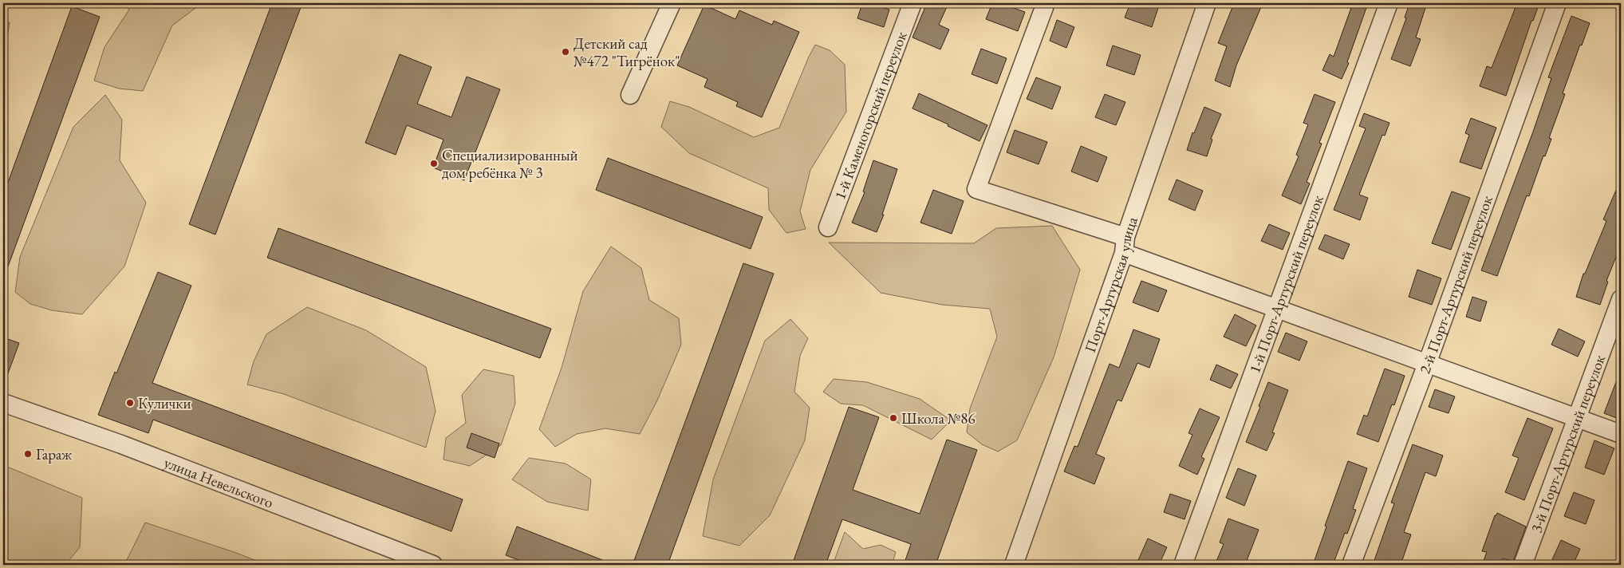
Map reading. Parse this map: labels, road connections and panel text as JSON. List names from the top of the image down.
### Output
{
  "streets": {
    "street": [
      "1-й Каменогорский переулок",
      "Порт-Артурская улица",
      "1-й Порт-Артурский переулок",
      "2-й Порт-Артурский переулок",
      "3-й Порт-Артурский переулок",
      "улица Невельского"
    ]
  },
  "places": [
    "Детский сад №472 \"Тигрёнок\"",
    "Специализированный дом ребёнка № 3",
    "Кулички",
    "Школа №86",
    "Гараж"
  ]
}
